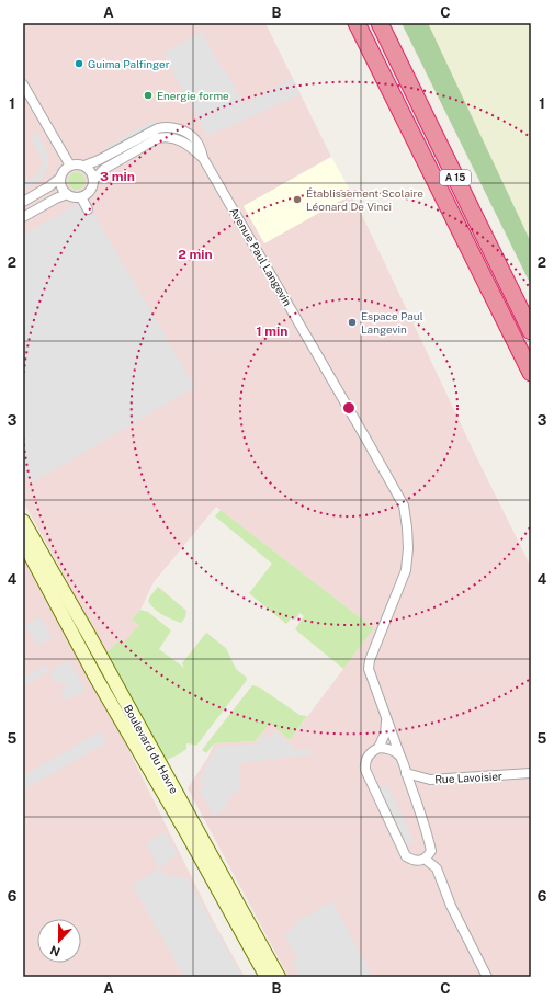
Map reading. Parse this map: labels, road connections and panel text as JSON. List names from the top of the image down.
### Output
{
  "streets": {
    "highway": ["A 15"],
    "main road": ["Boulevard du Havre"],
    "street": ["Avenue Paul Langevin", "Rue Lavoisier"]
  },
  "crossings": [
    ["Avenue Paul Langevin", "Rue Lavoisier"]
  ],
  "places": [
    "Guima Palfinger",
    "Energie forme",
    "Établissement Scolaire Léonard De Vinci",
    "Espace Paul Langevin"
  ],
  "north": "bottom",
  "grid": {
    "columns": ["A", "B", "C"],
    "rows": [
      "1",
      "2",
      "3",
      "4",
      "5",
      "6"
    ]
  },
  "rings": ["3 min", "2 min", "1 min"]
}
